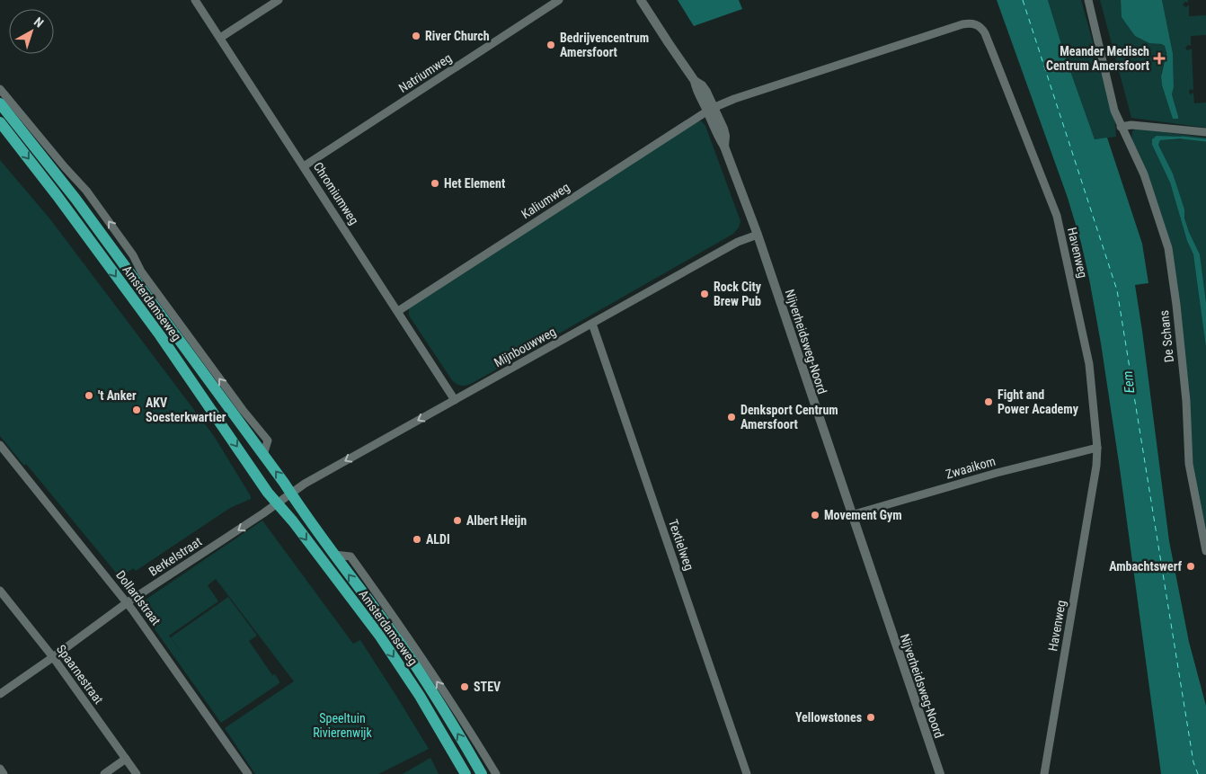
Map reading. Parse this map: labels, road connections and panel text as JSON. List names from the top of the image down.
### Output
{
  "streets": {
    "main road": ["Amsterdamseweg"],
    "street": [
      "Natriumweg",
      "Chromiumweg",
      "Kaliumweg",
      "Havenweg",
      "De Schans",
      "Nijverheidsweg-Noord",
      "Mijnbouwweg",
      "Zwaaikom",
      "Textielweg",
      "Berkelstraat",
      "Dollardstraat",
      "Spaarnestraat"
    ]
  },
  "crossings": [
    ["Natriumweg", "Chromiumweg"],
    ["Chromiumweg", "Kaliumweg"],
    ["Chromiumweg", "Mijnbouwweg"],
    ["Kaliumweg", "Havenweg"],
    ["Kaliumweg", "Nijverheidsweg-Noord"],
    ["Havenweg", "Nijverheidsweg-Noord"],
    ["Havenweg", "Zwaaikom"],
    ["Amsterdamseweg", "Mijnbouwweg"],
    ["Amsterdamseweg", "Berkelstraat"],
    ["Nijverheidsweg-Noord", "Mijnbouwweg"],
    ["Nijverheidsweg-Noord", "Zwaaikom"],
    ["Mijnbouwweg", "Textielweg"],
    ["Berkelstraat", "Dollardstraat"],
    ["Berkelstraat", "Spaarnestraat"]
  ],
  "one_way": ["Mijnbouwweg", "Berkelstraat"],
  "water": ["Eem"],
  "parks": ["Speeltuin Rivierenwijk"],
  "places": {
    "other": [
      "River Church",
      "Bedrijvencentrum Amersfoort",
      "Het Element",
      "Rock City Brew Pub",
      "'t Anker",
      "Fight and Power Academy",
      "AKV Soesterkwartier",
      "Denksport Centrum Amersfoort",
      "Movement Gym",
      "Albert Heijn",
      "ALDI",
      "Ambachtswerf",
      "STEV",
      "Yellowstones"
    ],
    "health": ["Meander Medisch Centrum Amersfoort"]
  },
  "north": "top right"
}
